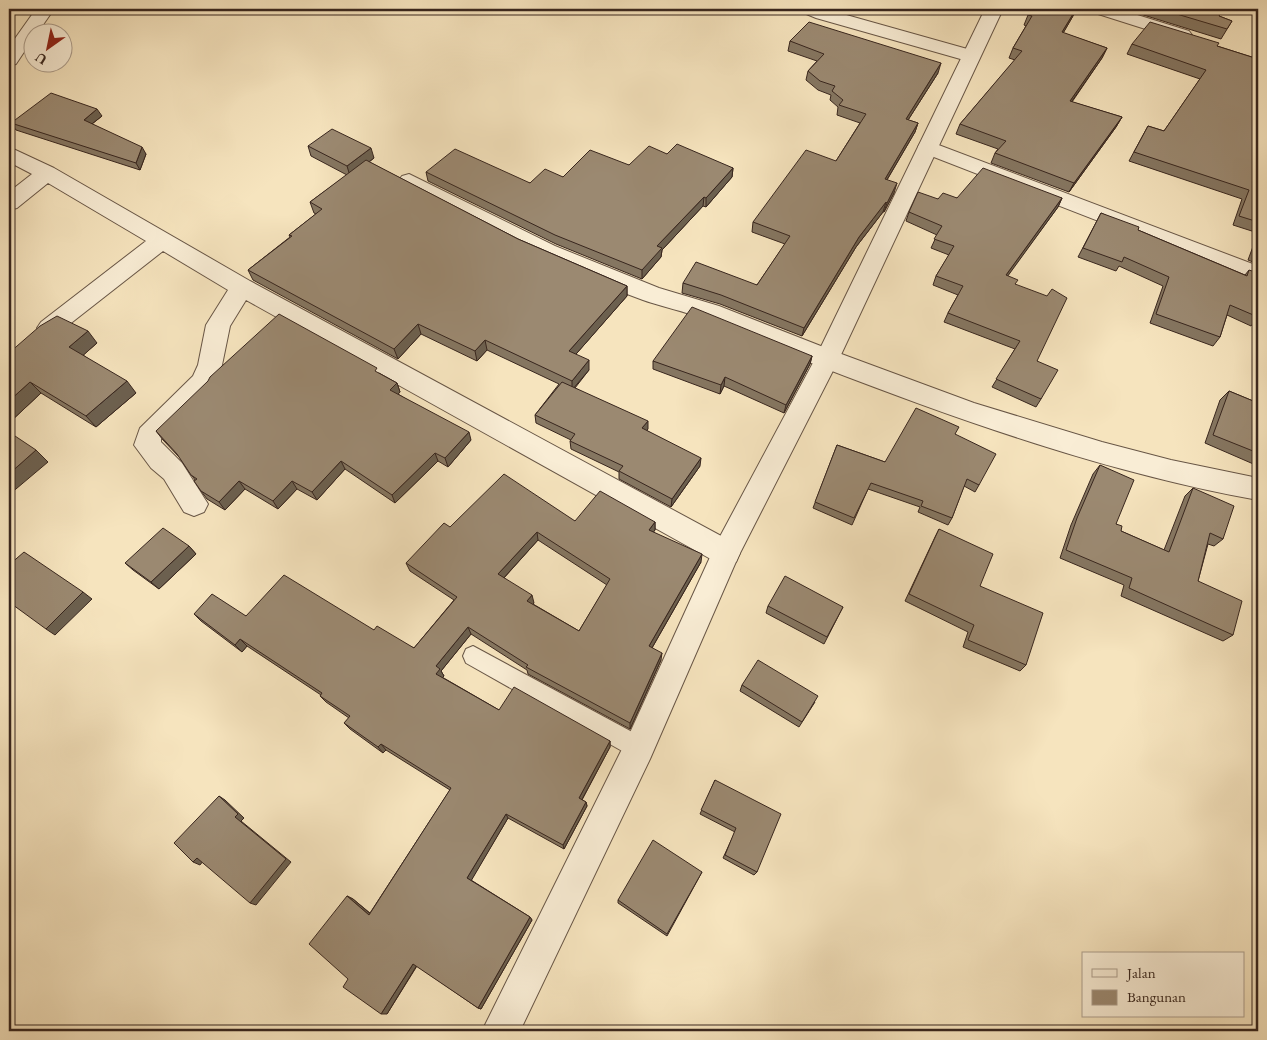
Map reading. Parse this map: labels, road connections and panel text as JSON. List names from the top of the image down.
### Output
{
  "legend": ["Jalan", "Bangunan"],
  "north": "bottom left"
}
